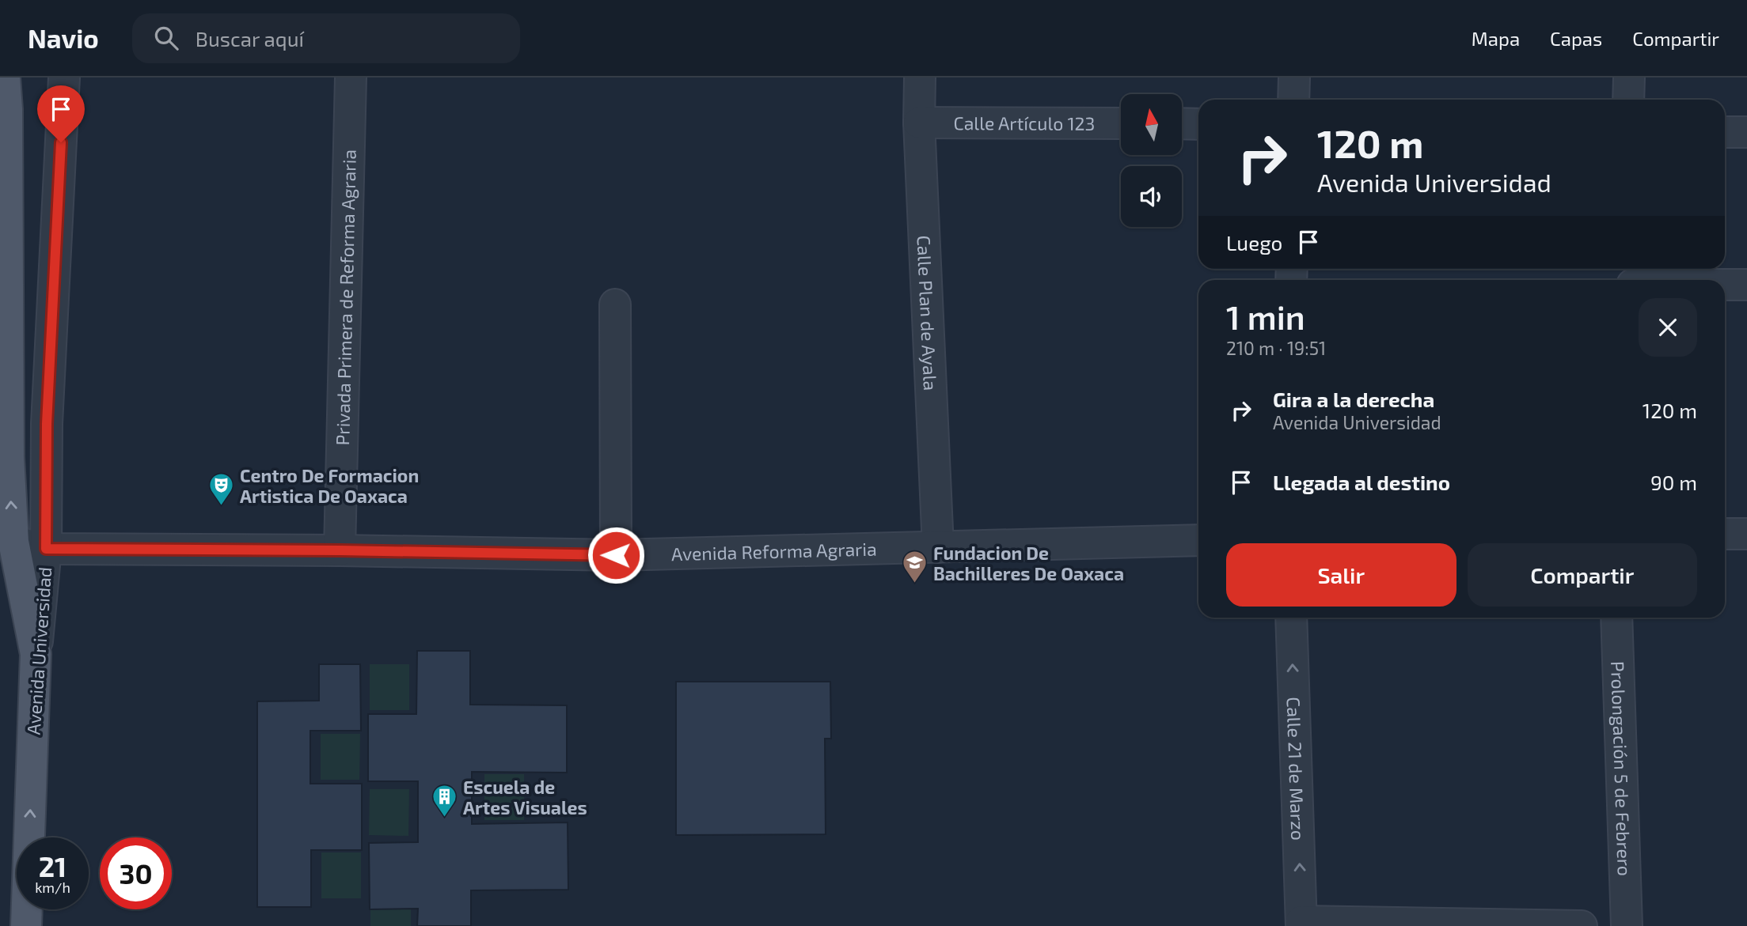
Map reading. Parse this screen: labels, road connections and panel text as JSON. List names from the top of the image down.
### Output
{
  "streets": {
    "main road": ["Avenida Universidad"],
    "street": [
      "Calle Artículo 123",
      "Privada Primera de Reforma Agraria",
      "Calle Plan de Ayala",
      "Avenida Reforma Agraria",
      "Calle 21 de Marzo",
      "Prolongación 5 de Febrero"
    ]
  },
  "crossings": [
    ["Calle Artículo 123", "Calle Plan de Ayala"],
    ["Privada Primera de Reforma Agraria", "Avenida Reforma Agraria"],
    ["Calle Plan de Ayala", "Avenida Reforma Agraria"],
    ["Avenida Reforma Agraria", "Avenida Universidad"]
  ],
  "one_way": ["Calle 21 de Marzo"],
  "places": {
    "theatre": ["Centro De Formacion Artistica De Oaxaca"],
    "school or university": ["Fundacion De Bachilleres De Oaxaca"],
    "building": ["Escuela de Artes Visuales"]
  },
  "north": "top",
  "page": {
    "header": "Navio",
    "search": "Buscar aquí",
    "nav": ["Mapa", "Capas", "Compartir"],
    "turn": ["120 m", "Avenida Universidad"],
    "then": "Luego",
    "heading": ["1 min", "210 m · 19:51"],
    "list": [
      {
        "name": "Gira a la derecha",
        "note": "Avenida Universidad",
        "value": "120 m"
      },
      {
        "name": "Llegada al destino",
        "value": "90 m"
      }
    ],
    "buttons": ["Salir", "Compartir"],
    "speed": "21 km/h",
    "limit": "30"
  }
}
